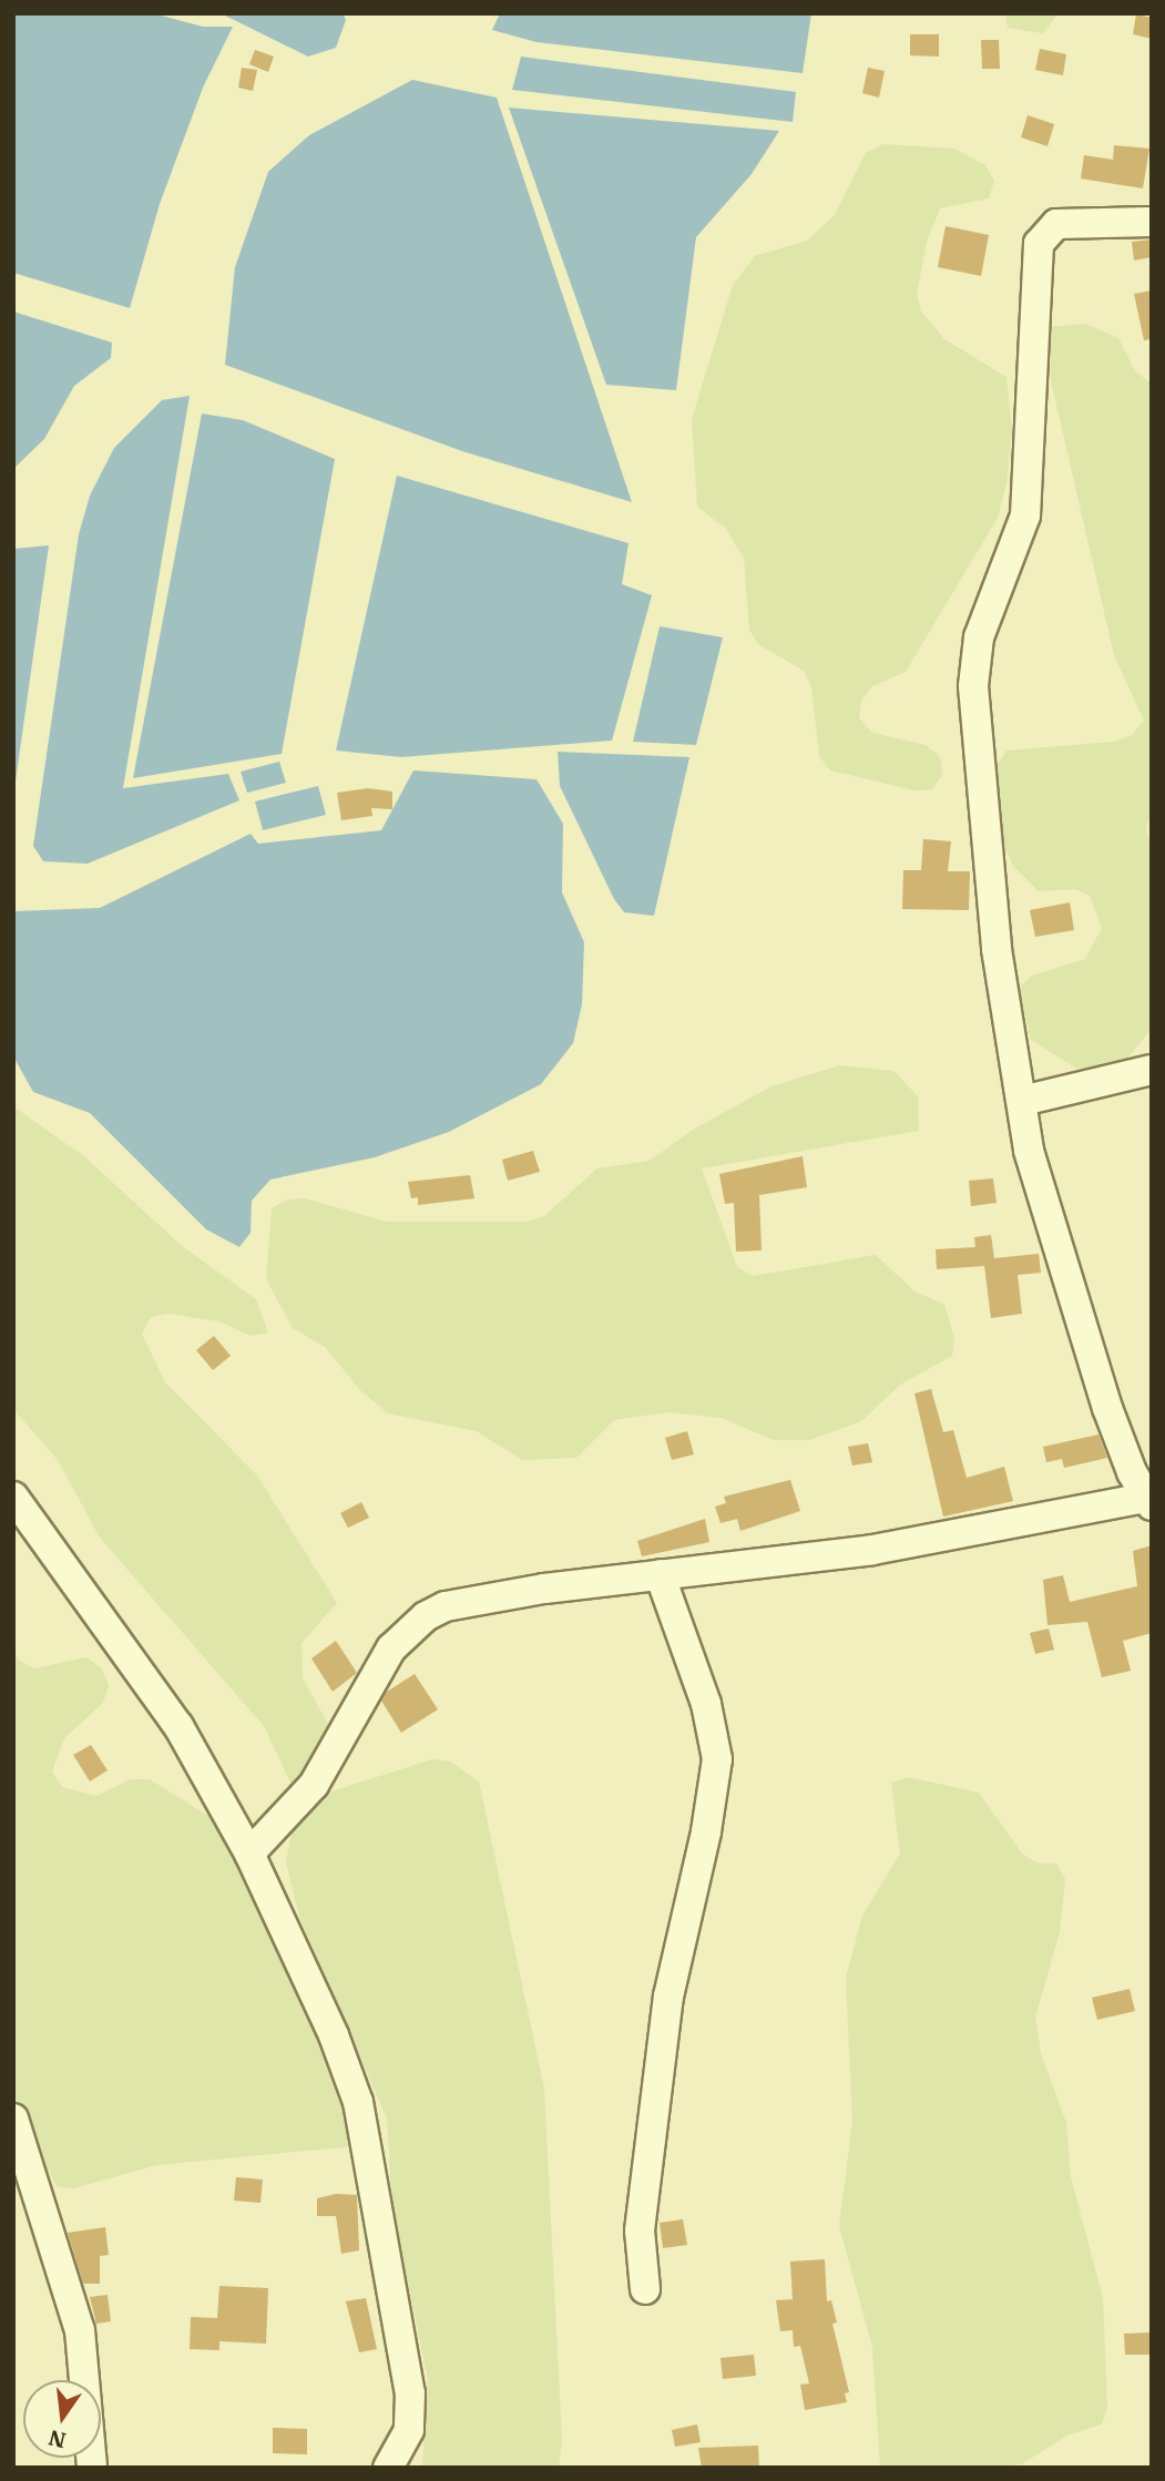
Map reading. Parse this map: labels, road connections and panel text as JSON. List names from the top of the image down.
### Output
{
  "north": "bottom"
}
